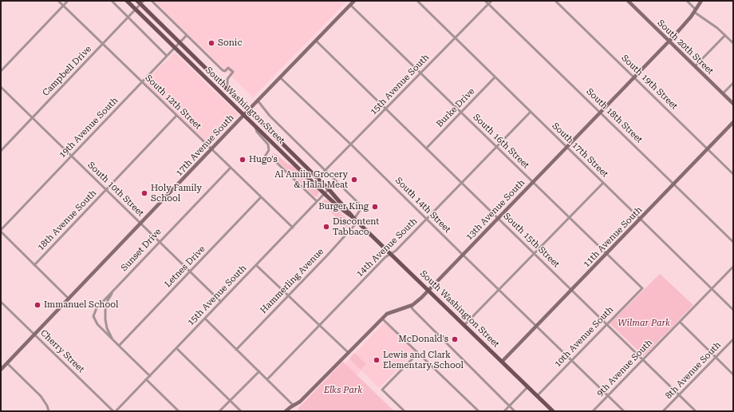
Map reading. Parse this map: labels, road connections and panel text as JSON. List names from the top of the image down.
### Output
{
  "streets": {
    "main road": ["South Washington Street"],
    "street": [
      "South 20th Street",
      "Campbell Drive",
      "South 19th Street",
      "15th Avenue South",
      "South 12th Street",
      "Burke Drive",
      "South 18th Street",
      "19th Avenue South",
      "South 16th Street",
      "17th Avenue South",
      "South 17th Street",
      "South 10th Street",
      "South 14th Street",
      "13th Avenue South",
      "18th Avenue South",
      "11th Avenue South",
      "South 15th Street",
      "14th Avenue South",
      "Sunset Drive",
      "Letnes Drive",
      "Hammerling Avenue",
      "10th Avenue South",
      "Cherry Street",
      "9th Avenue South",
      "8th Avenue South"
    ]
  },
  "crossings": [
    ["South 20th Street", "13th Avenue South"],
    ["Campbell Drive", "South 12th Street"],
    ["Campbell Drive", "South Washington Street"],
    ["Campbell Drive", "South 10th Street"],
    ["South 19th Street", "13th Avenue South"],
    ["South 19th Street", "11th Avenue South"],
    ["15th Avenue South", "South 12th Street"],
    ["15th Avenue South", "South Washington Street"],
    ["15th Avenue South", "South 18th Street"],
    ["15th Avenue South", "South 16th Street"],
    ["15th Avenue South", "South 17th Street"],
    ["15th Avenue South", "South 10th Street"],
    ["15th Avenue South", "South 14th Street"],
    ["15th Avenue South", "South 15th Street"],
    ["15th Avenue South", "Hammerling Avenue"],
    ["South 12th Street", "19th Avenue South"],
    ["South 12th Street", "17th Avenue South"],
    ["South 12th Street", "18th Avenue South"],
    ["South 12th Street", "Sunset Drive"],
    ["South 12th Street", "Letnes Drive"],
    ["South Washington Street", "19th Avenue South"],
    ["South Washington Street", "17th Avenue South"],
    ["South Washington Street", "13th Avenue South"],
    ["South Washington Street", "11th Avenue South"],
    ["South Washington Street", "14th Avenue South"],
    ["South Washington Street", "Hammerling Avenue"],
    ["South Washington Street", "10th Avenue South"],
    ["Burke Drive", "South 16th Street"],
    ["Burke Drive", "South 17th Street"],
    ["Burke Drive", "South 15th Street"],
    ["South 18th Street", "13th Avenue South"],
    ["South 18th Street", "11th Avenue South"],
    ["19th Avenue South", "South 10th Street"],
    ["South 16th Street", "17th Avenue South"],
    ["South 16th Street", "13th Avenue South"],
    ["South 16th Street", "11th Avenue South"],
    ["South 16th Street", "14th Avenue South"],
    ["South 16th Street", "10th Avenue South"],
    ["17th Avenue South", "South 10th Street"],
    ["17th Avenue South", "South 14th Street"],
    ["17th Avenue South", "South 15th Street"],
    ["17th Avenue South", "Cherry Street"],
    ["South 17th Street", "13th Avenue South"],
    ["South 17th Street", "11th Avenue South"],
    ["South 17th Street", "14th Avenue South"],
    ["South 17th Street", "9th Avenue South"],
    ["South 10th Street", "18th Avenue South"],
    ["South 10th Street", "Sunset Drive"],
    ["South 10th Street", "Letnes Drive"],
    ["South 14th Street", "13th Avenue South"],
    ["South 14th Street", "11th Avenue South"],
    ["South 14th Street", "14th Avenue South"],
    ["South 14th Street", "10th Avenue South"],
    ["South 14th Street", "9th Avenue South"],
    ["13th Avenue South", "South 15th Street"],
    ["11th Avenue South", "South 15th Street"],
    ["South 15th Street", "14th Avenue South"],
    ["South 15th Street", "10th Avenue South"],
    ["South 15th Street", "9th Avenue South"],
    ["South 15th Street", "8th Avenue South"],
    ["Sunset Drive", "Letnes Drive"]
  ],
  "parks": ["Wilmar Park", "Elks Park"],
  "places": [
    "Sonic",
    "Hugo's",
    "Al Amiin Grocery & Halal Meat",
    "Holy Family School",
    "Burger King",
    "Discontent Tabbaco",
    "Immanuel School",
    "McDonald's",
    "Lewis and Clark Elementary School"
  ]
}
